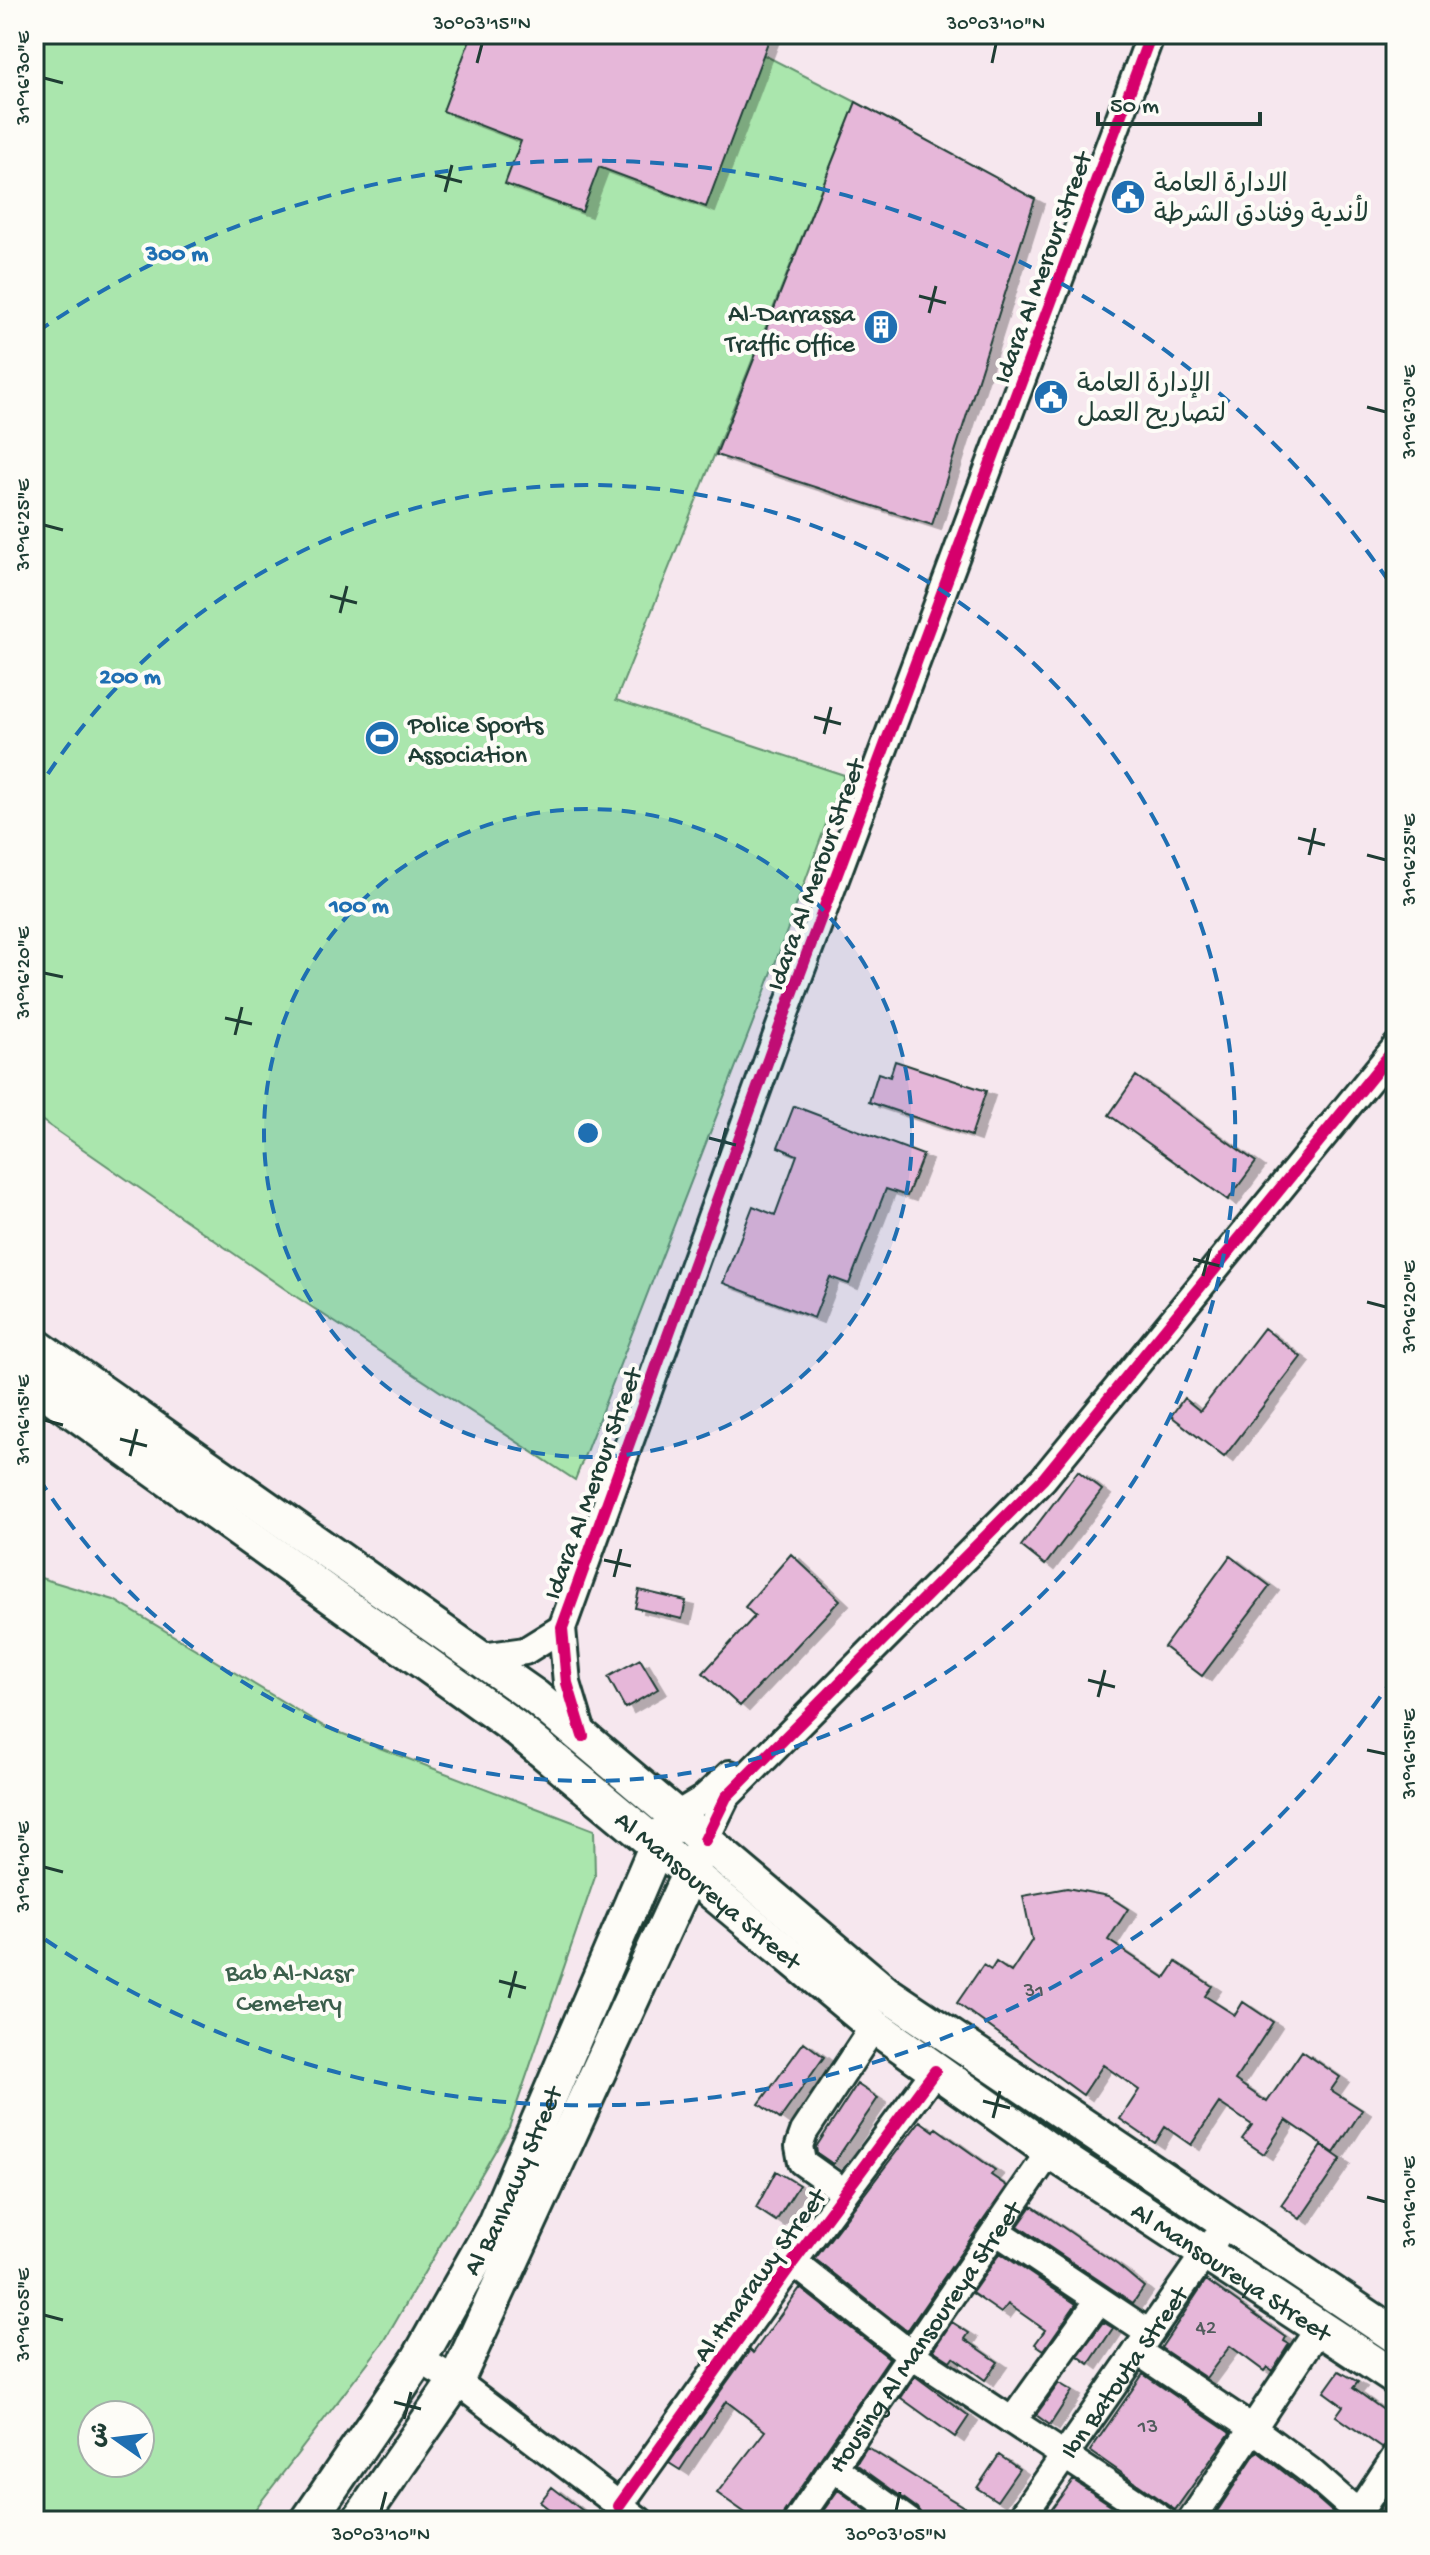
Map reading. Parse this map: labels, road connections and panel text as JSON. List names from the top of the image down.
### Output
{
  "streets": {
    "main road": ["Al Mansoureya Street", "Al Banhawy Street"],
    "street": [
      "Idara Al Merour Street",
      "Al Hmarawy Street",
      "Housing Al Mansoureya Street",
      "Ibn Batouta Street"
    ]
  },
  "crossings": [
    ["Idara Al Merour Street", "Al Mansoureya Street"],
    ["Al Mansoureya Street", "Al Banhawy Street"],
    ["Al Mansoureya Street", "Al Hmarawy Street"],
    ["Al Mansoureya Street", "Housing Al Mansoureya Street"],
    ["Al Mansoureya Street", "Ibn Batouta Street"]
  ],
  "parks": ["Bab Al-Nasr Cemetery"],
  "places": {
    "public building": ["الادارة العامة لأندية وفنادق الشرطة", "الإدارة العامة لتصاريح العمل"],
    "building": ["Al-Darrassa Traffic Office"],
    "sports": ["Police Sports Association"]
  },
  "house_numbers": ["31", "42", "13"],
  "scale_bar": "50 m",
  "north": "left",
  "coordinates": [
    "30°03'15\"N",
    "30°03'10\"N",
    "31°16'30\"E",
    "31°16'25\"E",
    "31°16'20\"E",
    "31°16'15\"E",
    "31°16'10\"E",
    "31°16'05\"E",
    "30°03'05\"N"
  ],
  "rings": ["300 m", "200 m", "100 m"]
}
